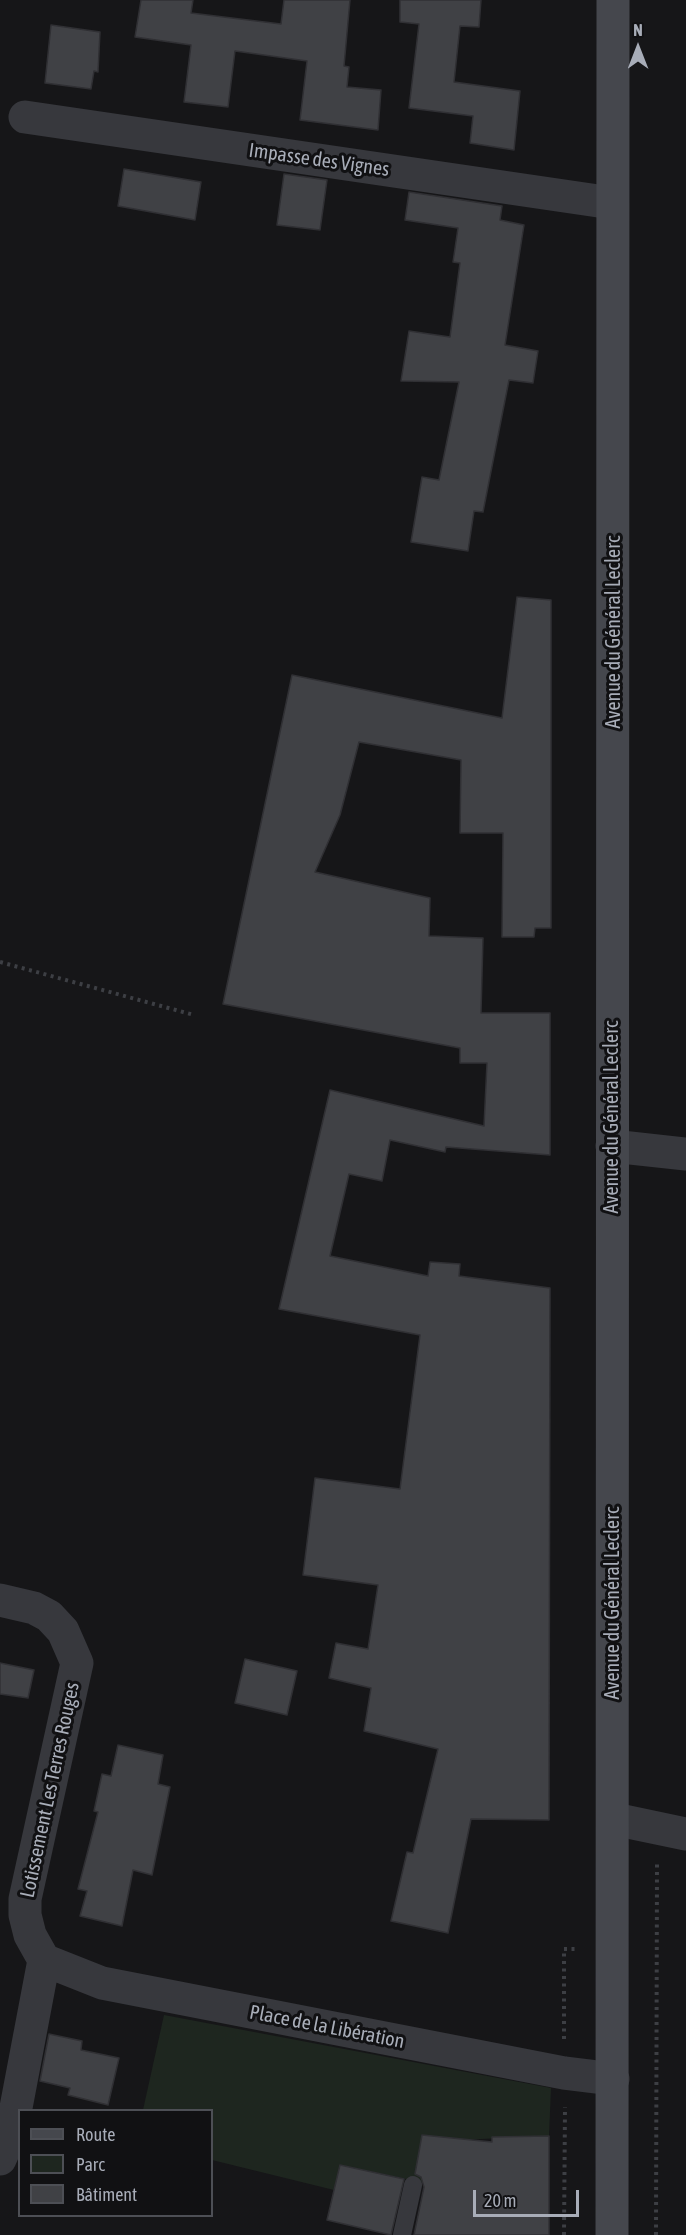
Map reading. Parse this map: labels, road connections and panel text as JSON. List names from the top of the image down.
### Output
{
  "streets": {
    "main road": ["Avenue du Général Leclerc"],
    "street": ["Impasse des Vignes", "Lotissement Les Terres Rouges", "Place de la Libération"]
  },
  "crossings": [
    ["Impasse des Vignes", "Avenue du Général Leclerc"],
    ["Avenue du Général Leclerc", "Place de la Libération"],
    ["Lotissement Les Terres Rouges", "Place de la Libération"]
  ],
  "legend": ["Route", "Parc", "Bâtiment"],
  "scale_bar": "20 m",
  "north": "top"
}
